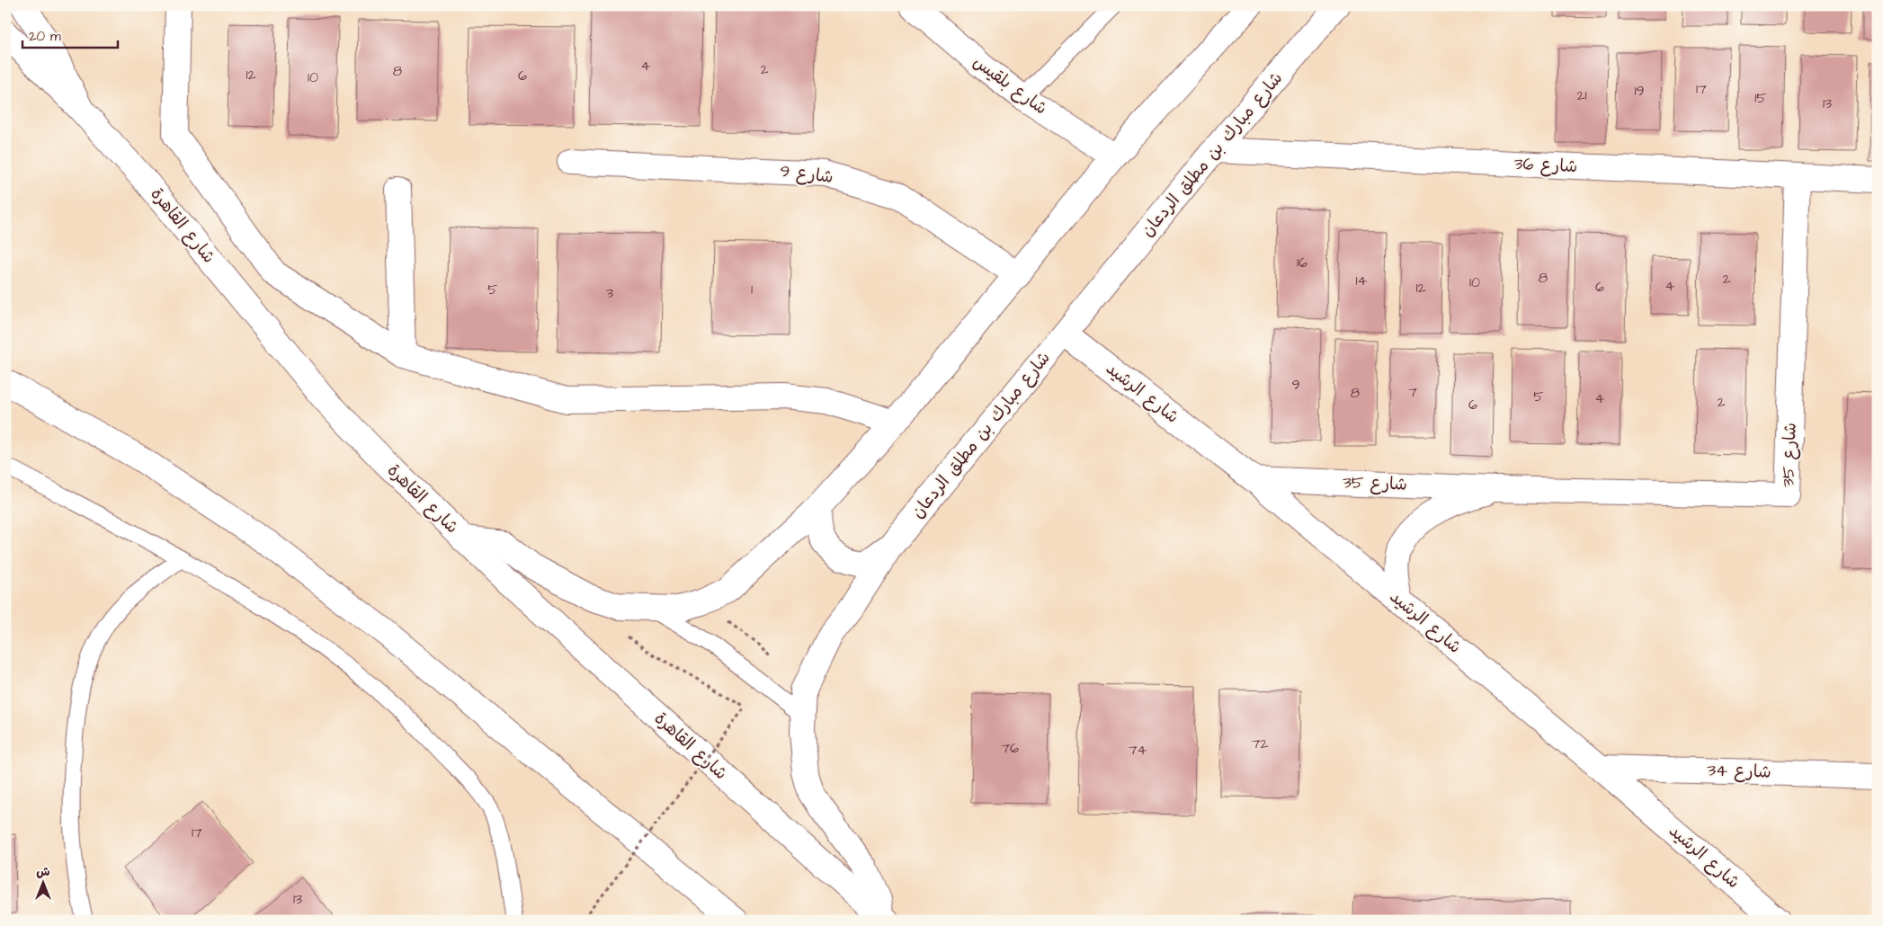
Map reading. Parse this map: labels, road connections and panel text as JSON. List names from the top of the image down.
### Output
{
  "streets": {
    "main road": [
      "شارع بلقيس",
      "شارع مبارك بن مطلق الردعان",
      "شارع 36",
      "شارع 9",
      "شارع القاهرة",
      "شارع الرشيد",
      "شارع 35",
      "شارع 34"
    ]
  },
  "crossings": [
    ["شارع مبارك بن مطلق الردعان", "شارع 36"],
    ["شارع مبارك بن مطلق الردعان", "شارع القاهرة"],
    ["شارع مبارك بن مطلق الردعان", "شارع الرشيد"],
    ["شارع 36", "شارع 35"],
    ["شارع الرشيد", "شارع 35"],
    ["شارع الرشيد", "شارع 34"]
  ],
  "house_numbers": [
    "4",
    "2",
    "8",
    "12",
    "6",
    "10",
    "17",
    "19",
    "21",
    "15",
    "13",
    "16",
    "8",
    "2",
    "14",
    "10",
    "4",
    "6",
    "12",
    "5",
    "1",
    "3",
    "9",
    "7",
    "8",
    "5",
    "4",
    "2",
    "6",
    "72",
    "76",
    "74",
    "17",
    "13"
  ],
  "scale_bar": "20 m",
  "north": "top"
}
